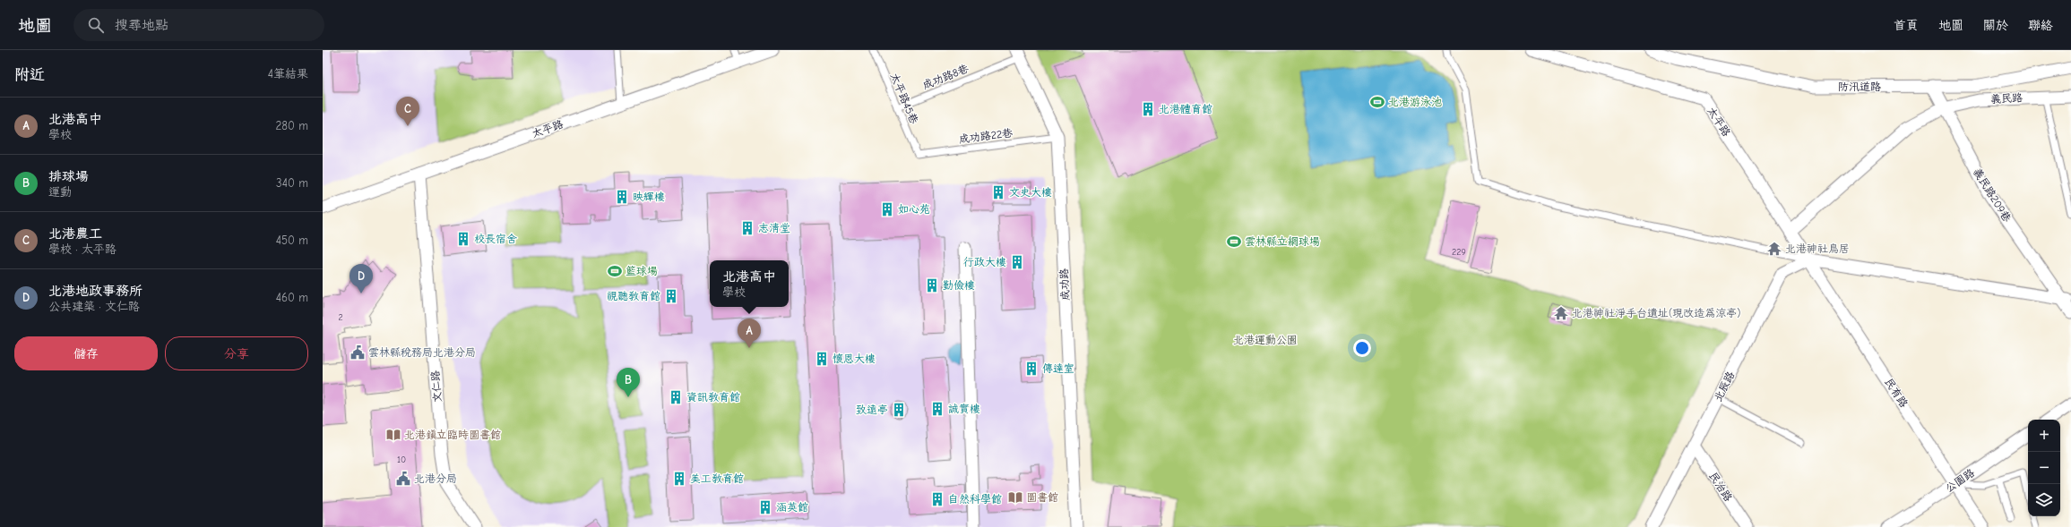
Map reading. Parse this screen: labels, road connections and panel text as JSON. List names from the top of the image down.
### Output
{
  "streets": {
    "street": [
      "防汛道路",
      "義民路",
      "太平路",
      "義民路209巷",
      "成功路",
      "文仁路",
      "北辰路",
      "民有路",
      "公園路",
      "民治路"
    ],
    "lane": ["成功路8巷", "太平路45巷", "成功路22巷"]
  },
  "crossings": [
    ["成功路8巷", "太平路45巷"],
    ["成功路8巷", "成功路"],
    ["防汛道路", "義民路209巷"],
    ["太平路45巷", "成功路22巷"],
    ["義民路", "太平路"],
    ["義民路", "義民路209巷"],
    ["太平路", "文仁路"],
    ["太平路", "北辰路"],
    ["太平路", "民有路"],
    ["成功路22巷", "成功路"],
    ["北辰路", "民有路"],
    ["北辰路", "民治路"],
    ["民有路", "公園路"]
  ],
  "parks": ["北港運動公園"],
  "places": {
    "sports": ["北港游泳池", "雲林縣立網球場", "籃球場"],
    "building": [
      "北港體育館",
      "文史大樓",
      "映輝樓",
      "如心苑",
      "志清堂",
      "校長宿舍",
      "行政大樓",
      "勤儉樓",
      "視聽教育館",
      "懷恩大樓",
      "傳達室",
      "資訊教育館",
      "誠實樓",
      "致遠亭",
      "美工教育館",
      "自然科學館",
      "涵英館"
    ],
    "temple": ["北港神社鳥居", "北港神社淨手台遺址(現改造為涼亭)"],
    "public building": ["雲林縣稅務局北港分局", "北港分局"],
    "library": ["北港鎮立臨時圖書館", "圖書館"]
  },
  "house_numbers": ["229", "2", "10"],
  "page": {
    "header": "地圖",
    "search": "搜尋地點",
    "nav": [
      "首頁",
      "地圖",
      "關於",
      "聯絡"
    ],
    "heading": ["附近", "4筆結果"],
    "list": [
      {
        "mark": "A",
        "name": "北港高中",
        "note": "學校",
        "value": "280 m"
      },
      {
        "mark": "B",
        "name": "排球場",
        "note": "運動",
        "value": "340 m"
      },
      {
        "mark": "C",
        "name": "北港農工",
        "note": "學校 · 太平路",
        "value": "450 m"
      },
      {
        "mark": "D",
        "name": "北港地政事務所",
        "note": "公共建築 · 文仁路",
        "value": "460 m"
      }
    ],
    "pins": [
      "C",
      "D",
      "A",
      "B"
    ],
    "popup": ["北港高中", "學校"],
    "buttons": ["儲存", "分享"],
    "map_buttons": ["+", "−"]
  }
}
